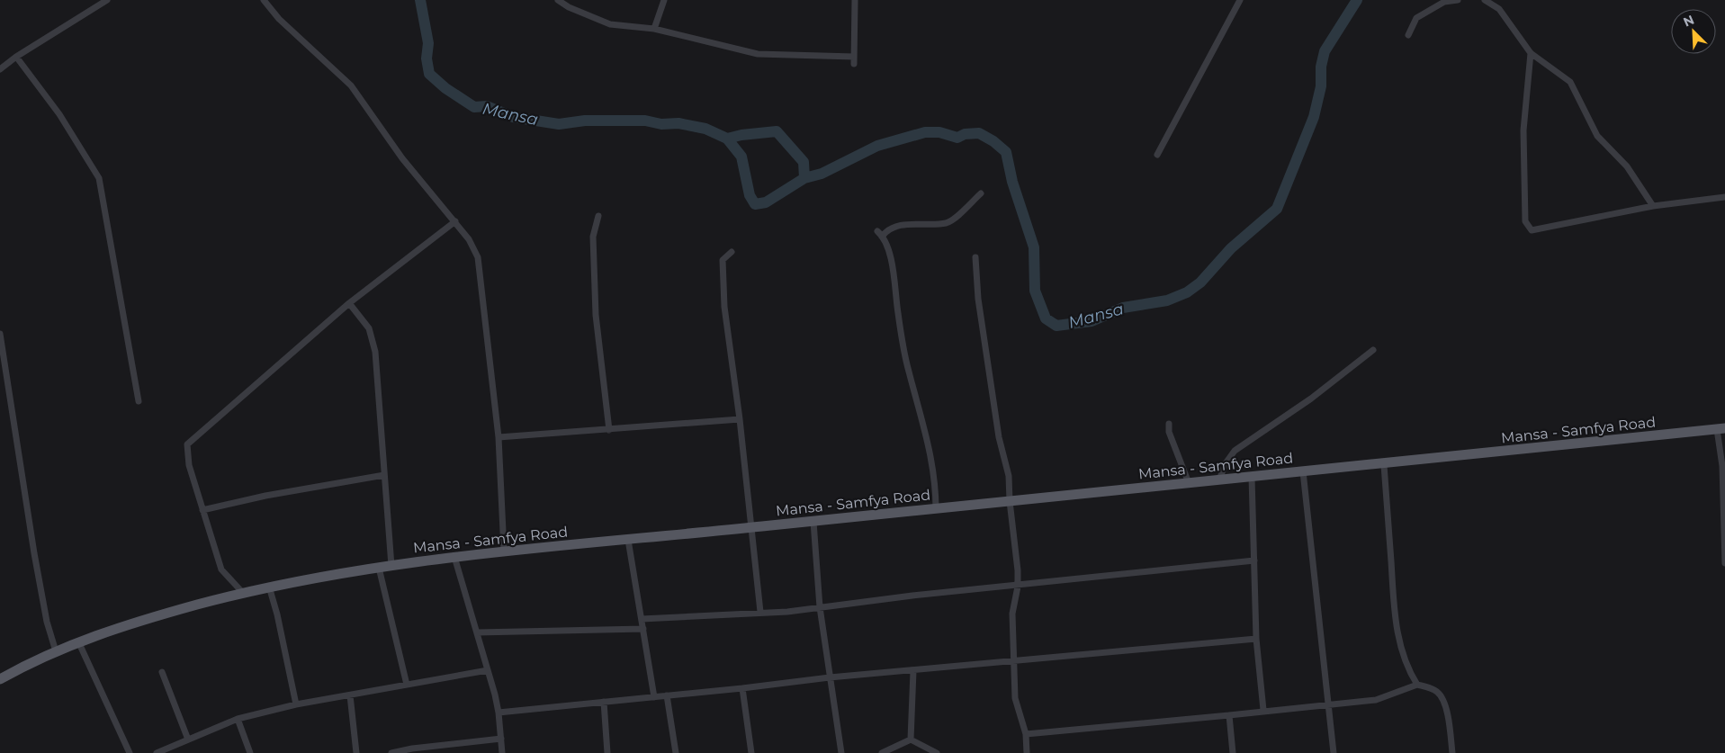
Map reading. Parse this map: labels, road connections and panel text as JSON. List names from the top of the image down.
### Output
{
  "streets": {
    "main road": ["Mansa - Samfya Road"]
  },
  "water": ["Mansa"],
  "north": "top left"
}
